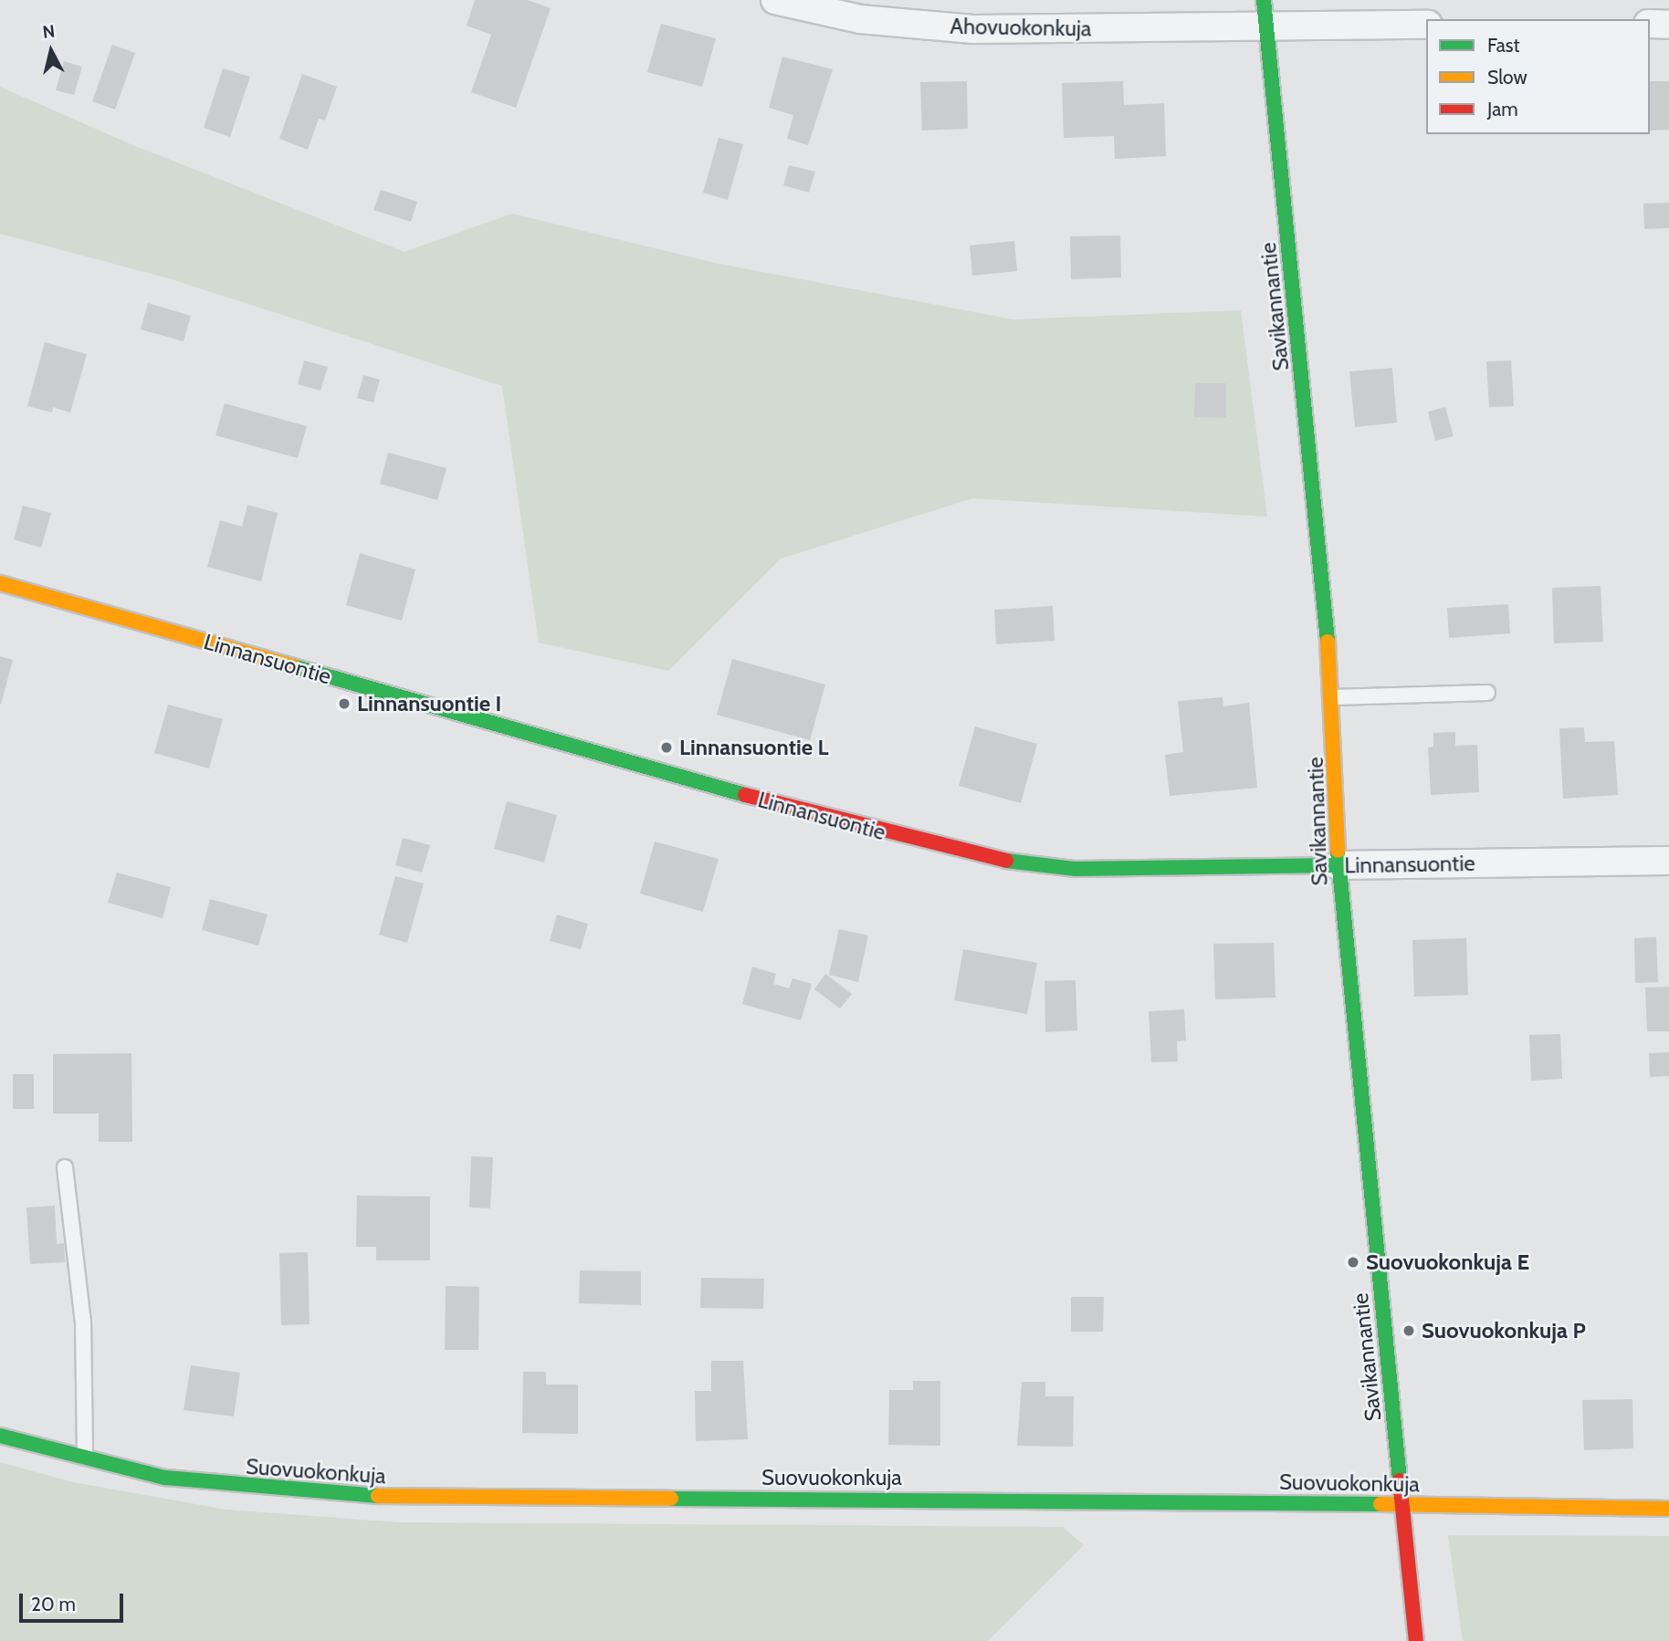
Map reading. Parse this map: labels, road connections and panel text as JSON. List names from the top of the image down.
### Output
{
  "streets": {
    "street": [
      "Ahovuokonkuja",
      "Savikannantie",
      "Linnansuontie",
      "Suovuokonkuja"
    ]
  },
  "crossings": [
    ["Ahovuokonkuja", "Savikannantie"],
    ["Savikannantie", "Linnansuontie"],
    ["Savikannantie", "Suovuokonkuja"]
  ],
  "places": [
    "Linnansuontie I",
    "Linnansuontie L",
    "Suovuokonkuja E",
    "Suovuokonkuja P"
  ],
  "legend": ["Fast", "Slow", "Jam"],
  "scale_bar": "20 m",
  "north": "top"
}
